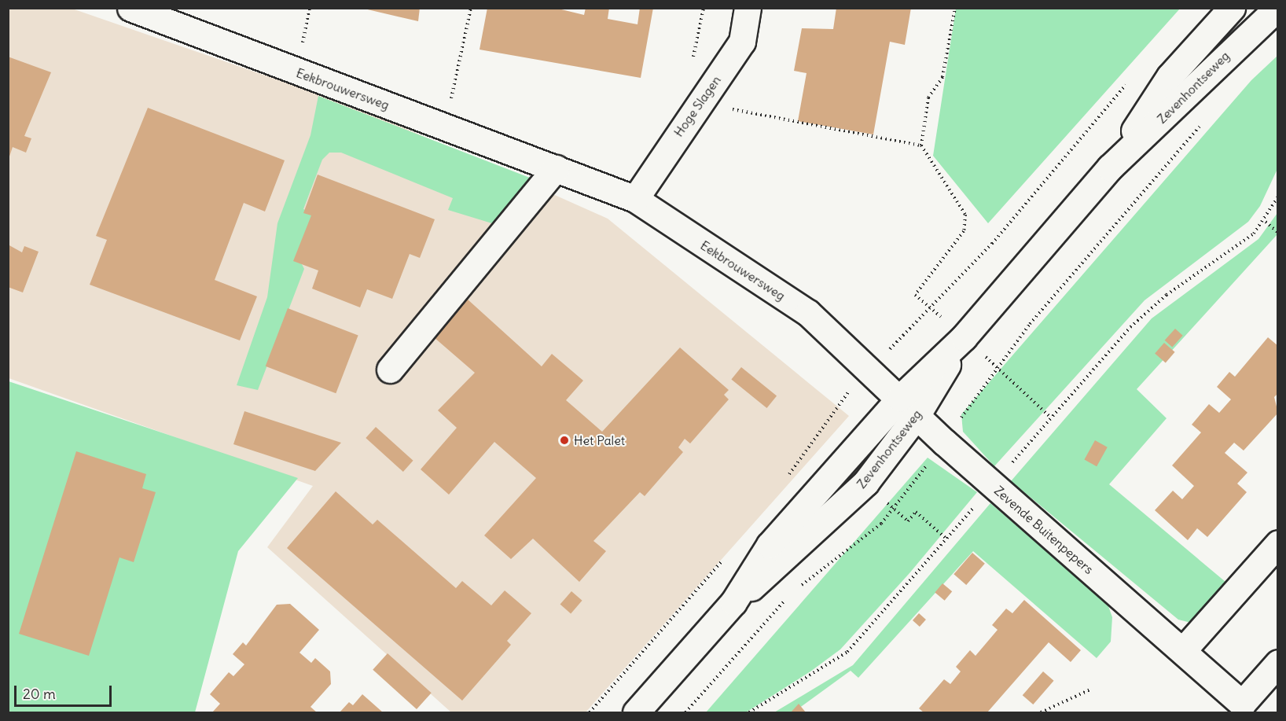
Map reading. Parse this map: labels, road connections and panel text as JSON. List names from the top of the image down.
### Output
{
  "streets": {
    "street": [
      "Zevenhontseweg",
      "Eekbrouwersweg",
      "Hoge Slagen",
      "Zevende Buitenpepers"
    ]
  },
  "crossings": [
    ["Zevenhontseweg", "Eekbrouwersweg"],
    ["Zevenhontseweg", "Zevende Buitenpepers"],
    ["Eekbrouwersweg", "Hoge Slagen"],
    ["Eekbrouwersweg", "Zevende Buitenpepers"]
  ],
  "places": ["Het Palet"],
  "scale_bar": "20 m"
}
